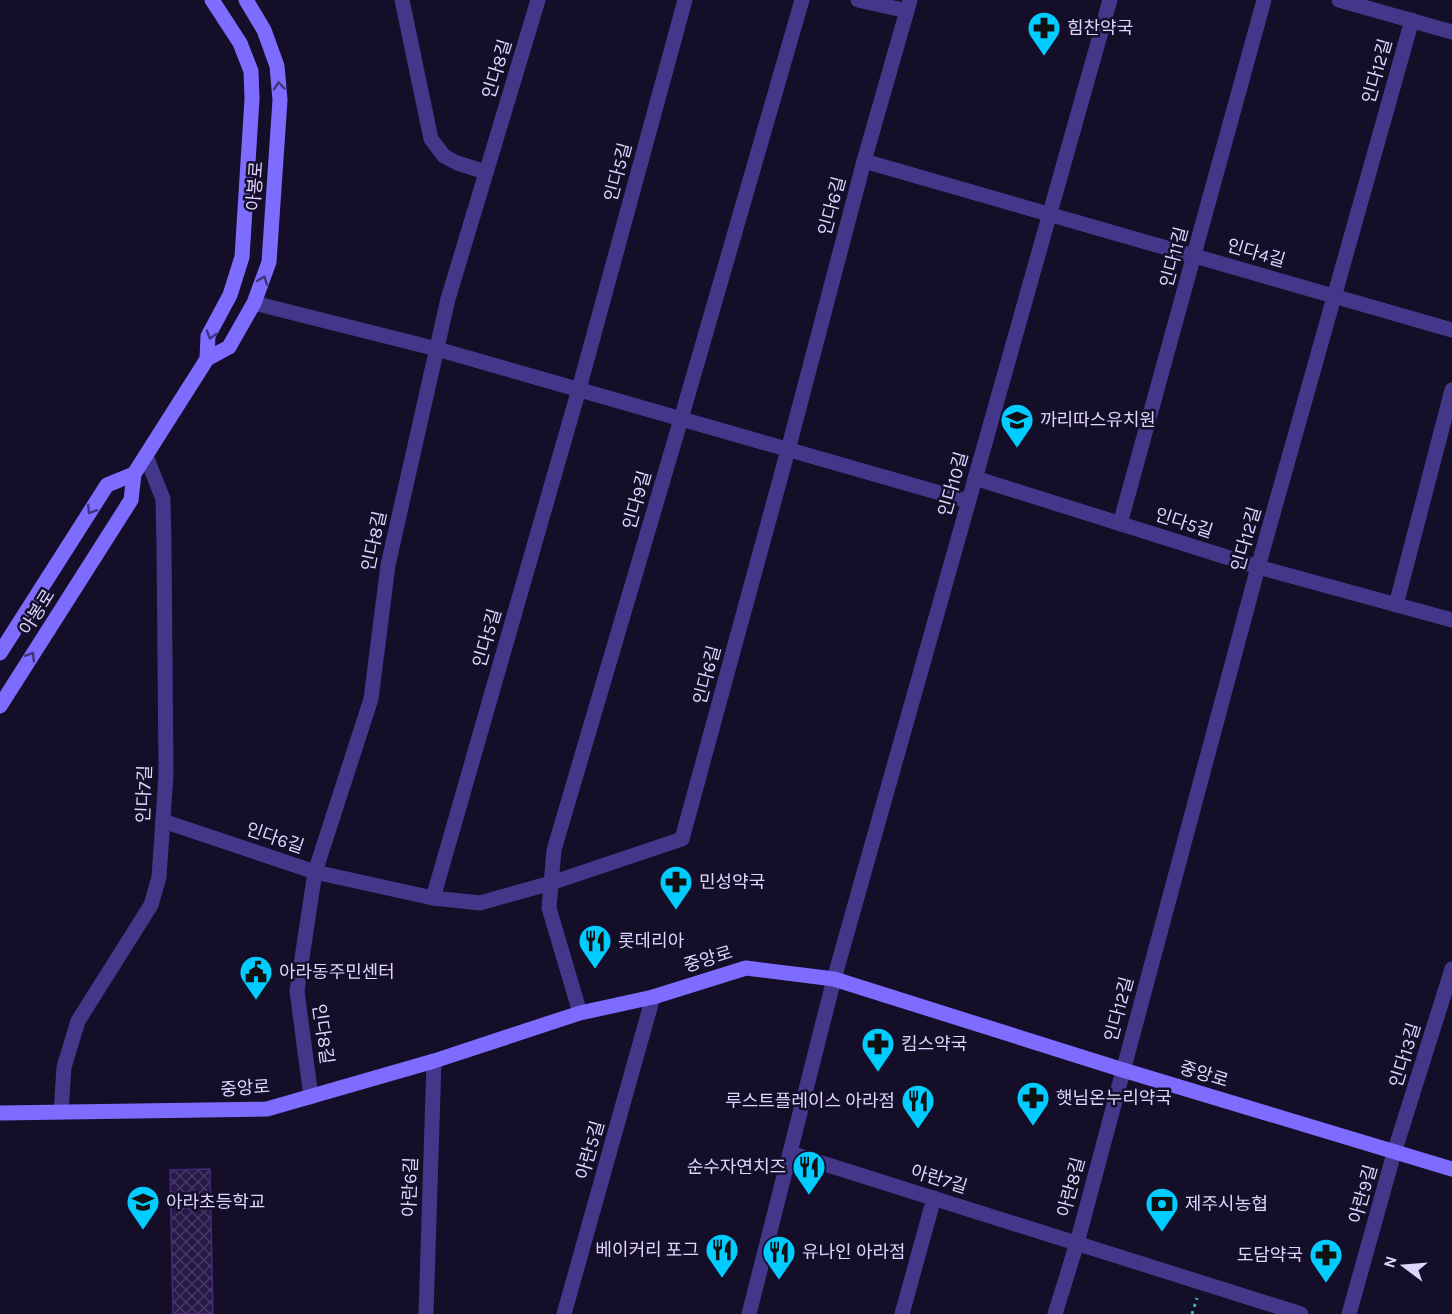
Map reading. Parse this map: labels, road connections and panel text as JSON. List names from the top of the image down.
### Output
{
  "streets": {
    "main road": ["아봉로", "중앙로"],
    "street": [
      "인다8길",
      "인다12길",
      "인다5길",
      "인다6길",
      "인다4길",
      "인다11길",
      "인다10길",
      "인다9길",
      "인다7길",
      "인다13길",
      "아란5길",
      "아란7길",
      "아란6길",
      "아란8길",
      "아란9길"
    ]
  },
  "crossings": [
    ["인다8길", "인다6길"],
    ["인다8길", "중앙로"],
    ["인다12길", "인다5길"],
    ["인다12길", "인다4길"],
    ["인다12길", "중앙로"],
    ["인다12길", "아란8길"],
    ["인다5길", "인다6길"],
    ["인다5길", "인다11길"],
    ["인다5길", "인다10길"],
    ["아봉로", "인다7길"],
    ["인다6길", "인다4길"],
    ["인다6길", "인다9길"],
    ["인다6길", "인다7길"],
    ["인다4길", "인다11길"],
    ["인다4길", "인다10길"],
    ["인다10길", "중앙로"],
    ["인다9길", "중앙로"],
    ["인다7길", "중앙로"],
    ["중앙로", "인다13길"],
    ["중앙로", "아란5길"],
    ["중앙로", "아란6길"],
    ["중앙로", "아란8길"],
    ["중앙로", "아란9길"],
    ["인다13길", "아란9길"],
    ["아란7길", "아란8길"]
  ],
  "places": {
    "pharmacy": [
      "힘찬약국",
      "민성약국",
      "킴스약국",
      "햇님온누리약국",
      "도담약국"
    ],
    "school or university": ["까리따스유치원", "아라초등학교"],
    "restaurant": [
      "롯데리아",
      "루스트플레이스 아라점",
      "순수자연치즈",
      "베이커리 포그",
      "유나인 아라점"
    ],
    "public building": ["아라동주민센터"],
    "bank": ["제주시농협"]
  },
  "north": "left"
}
